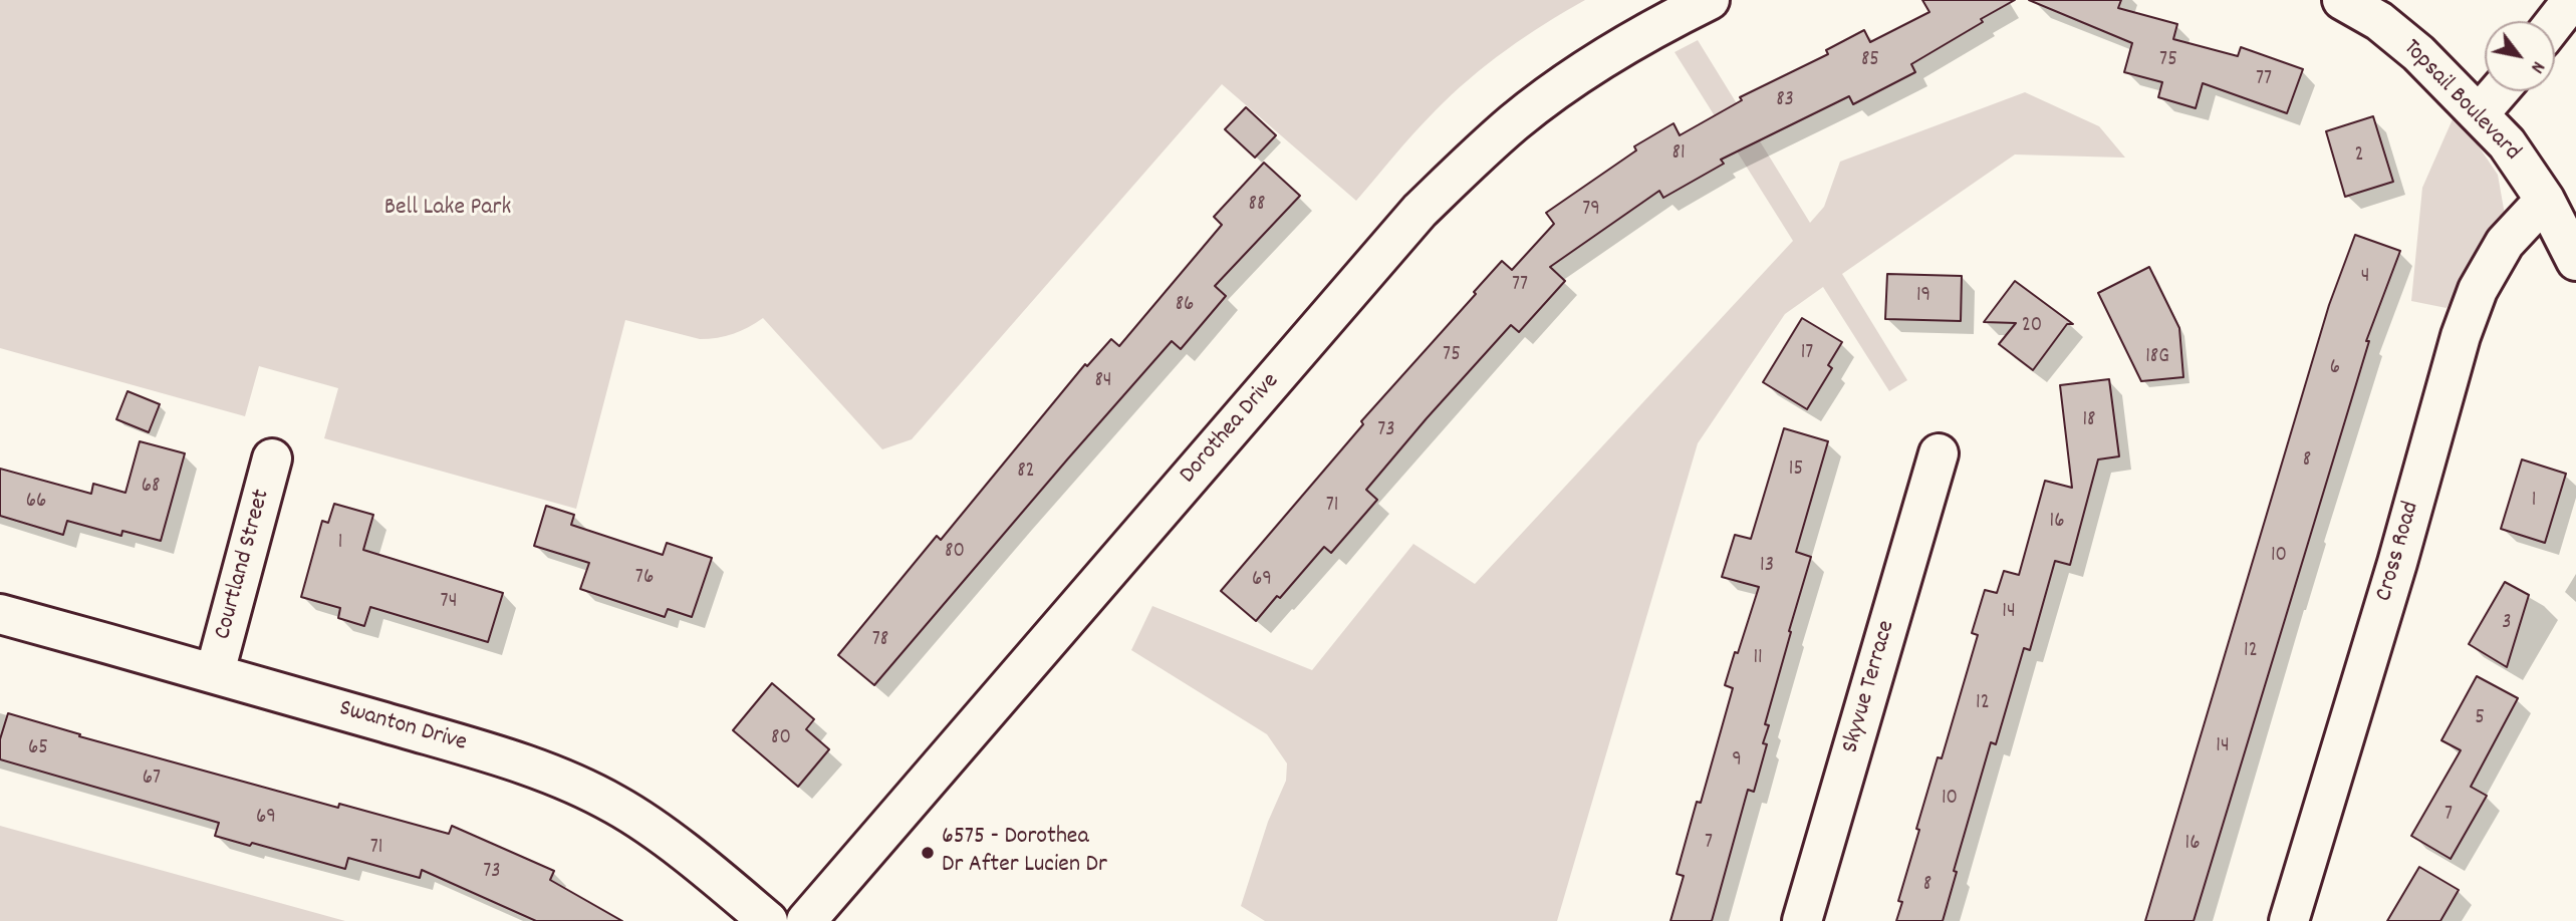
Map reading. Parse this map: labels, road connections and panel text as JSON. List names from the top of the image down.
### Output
{
  "streets": {
    "street": [
      "Topsail Boulevard",
      "Dorothea Drive",
      "Cross Road",
      "Courtland Street",
      "Skyvue Terrace",
      "Swanton Drive"
    ]
  },
  "crossings": [
    ["Topsail Boulevard", "Cross Road"],
    ["Courtland Street", "Swanton Drive"]
  ],
  "parks": ["Bell Lake Park"],
  "places": ["6575 - Dorothea Dr After Lucien Dr"],
  "house_numbers": [
    "85",
    "75",
    "77",
    "83",
    "81",
    "2",
    "88",
    "79",
    "4",
    "77",
    "19",
    "86",
    "20",
    "17",
    "75",
    "18G",
    "6",
    "84",
    "18",
    "73",
    "8",
    "15",
    "82",
    "68",
    "1",
    "66",
    "71",
    "16",
    "1",
    "80",
    "10",
    "13",
    "76",
    "69",
    "74",
    "14",
    "3",
    "78",
    "12",
    "11",
    "12",
    "5",
    "80",
    "14",
    "65",
    "9",
    "67",
    "10",
    "7",
    "69",
    "7",
    "16",
    "71",
    "73",
    "8"
  ],
  "north": "bottom right"
}
